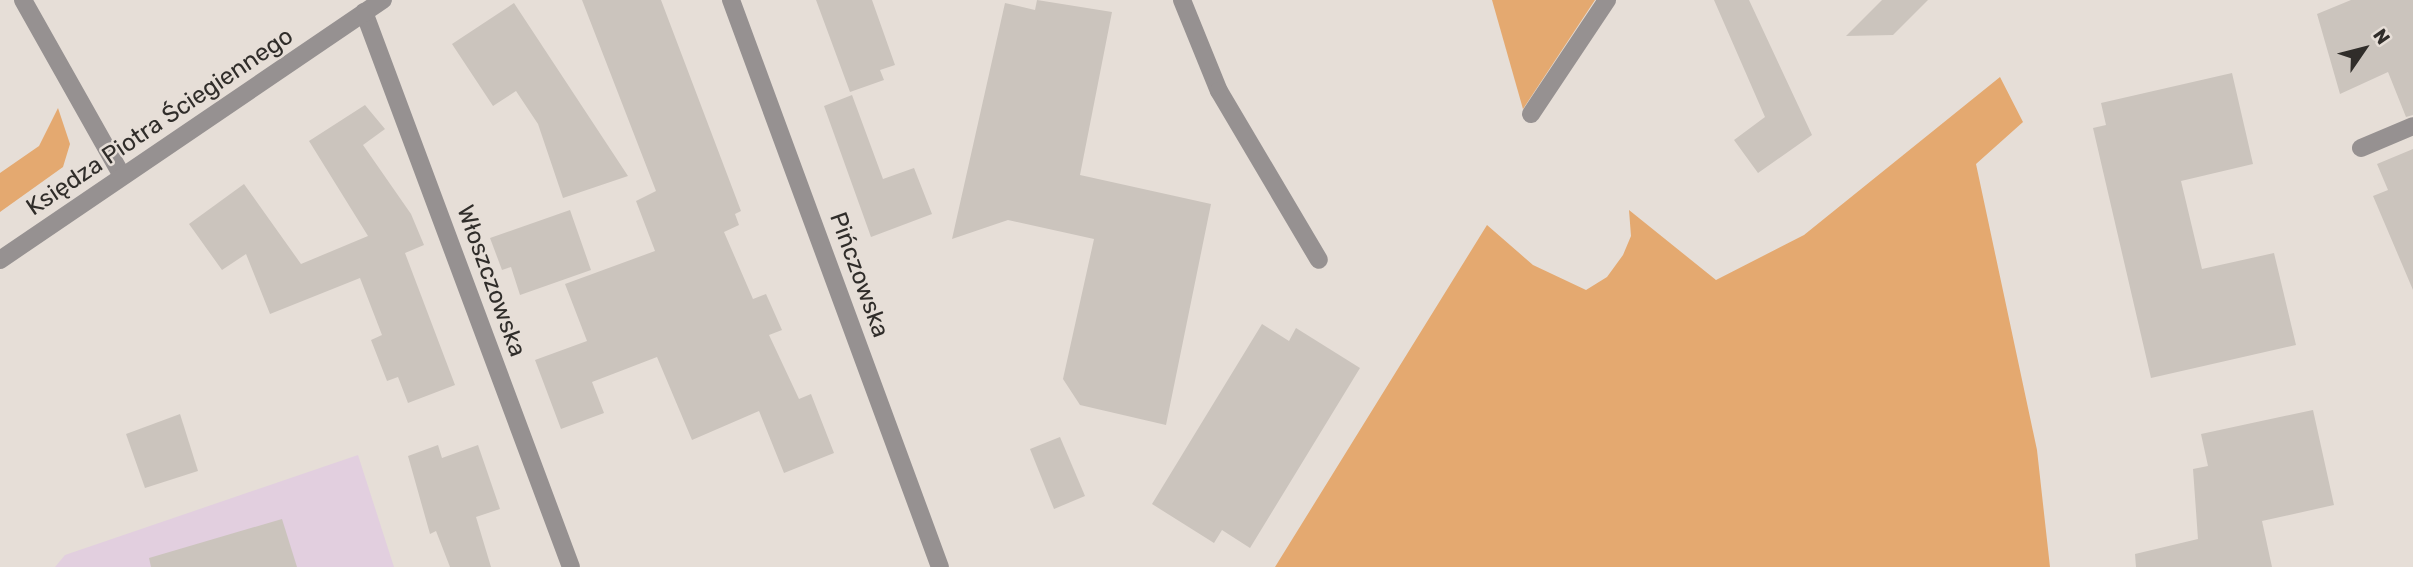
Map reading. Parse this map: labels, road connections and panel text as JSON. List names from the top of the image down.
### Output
{
  "streets": {
    "street": ["Księdza Piotra Ściegiennego", "Pińczowska", "Włoszczowska"]
  },
  "crossings": [
    ["Księdza Piotra Ściegiennego", "Włoszczowska"]
  ],
  "north": "top right"
}
